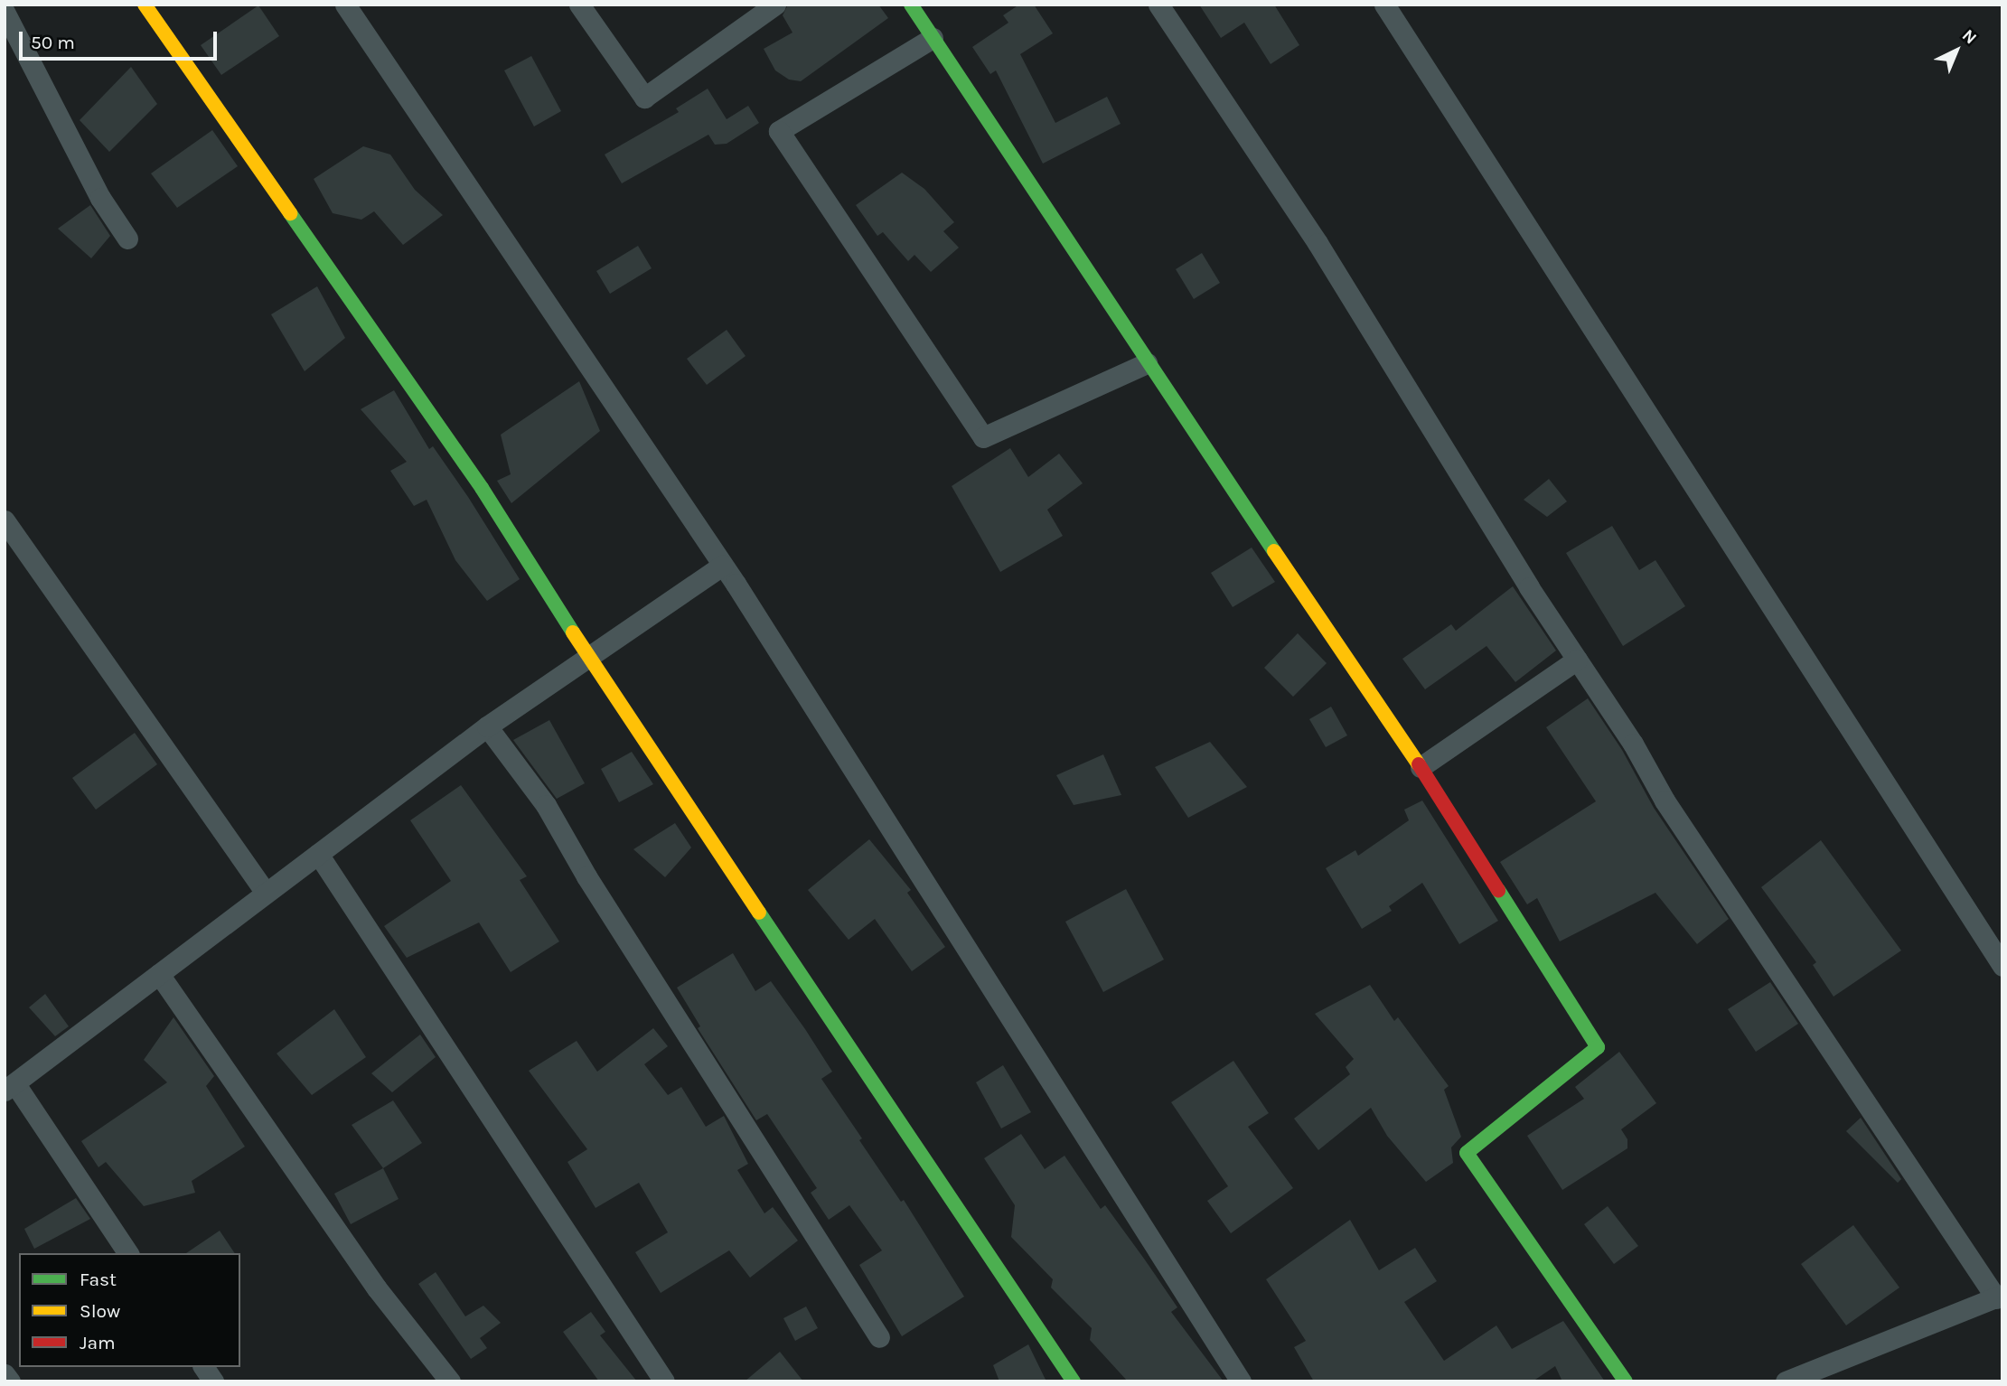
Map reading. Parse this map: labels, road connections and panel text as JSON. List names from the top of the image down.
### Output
{
  "legend": ["Fast", "Slow", "Jam"],
  "scale_bar": "50 m",
  "north": "top right"
}
